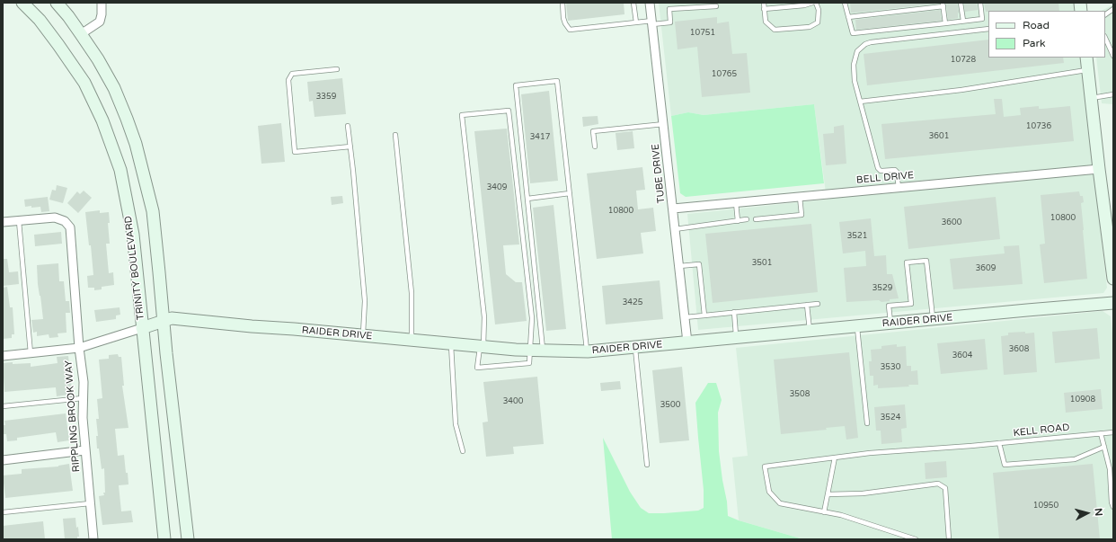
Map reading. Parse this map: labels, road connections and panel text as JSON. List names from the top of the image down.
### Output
{
  "streets": {
    "main road": ["TRINITY BOULEVARD", "RAIDER DRIVE"],
    "street": ["TUBE DRIVE", "BELL DRIVE", "RIPPLING BROOK WAY"],
    "lane": ["KELL ROAD"]
  },
  "crossings": [
    ["TUBE DRIVE", "BELL DRIVE"],
    ["TUBE DRIVE", "RAIDER DRIVE"],
    ["TRINITY BOULEVARD", "RAIDER DRIVE"]
  ],
  "house_numbers": [
    "10751",
    "10728",
    "10765",
    "3359",
    "10736",
    "3601",
    "3417",
    "3409",
    "10800",
    "10800",
    "3600",
    "3521",
    "3501",
    "3609",
    "3529",
    "3425",
    "3608",
    "3604",
    "3530",
    "3508",
    "10908",
    "3400",
    "3500",
    "3524",
    "10950"
  ],
  "legend": ["Road", "Park"],
  "north": "right"
}
